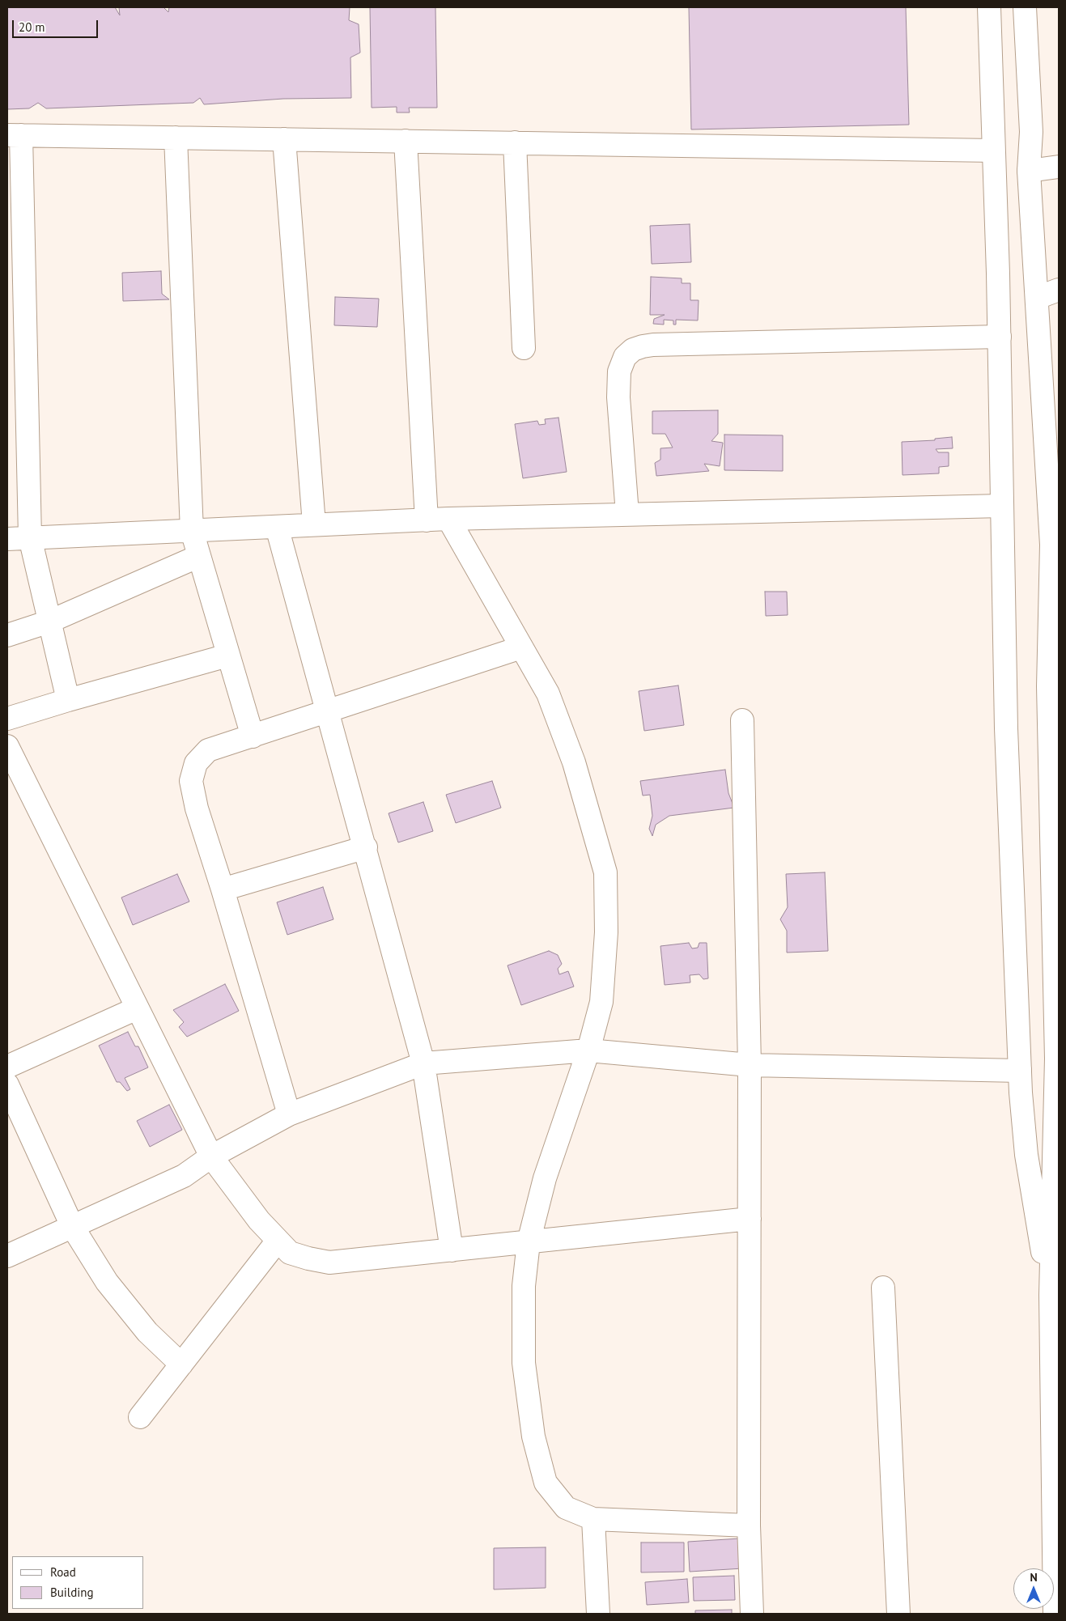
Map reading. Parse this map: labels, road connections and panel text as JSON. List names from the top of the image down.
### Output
{
  "legend": ["Road", "Building"],
  "scale_bar": "20 m",
  "north": "top"
}
